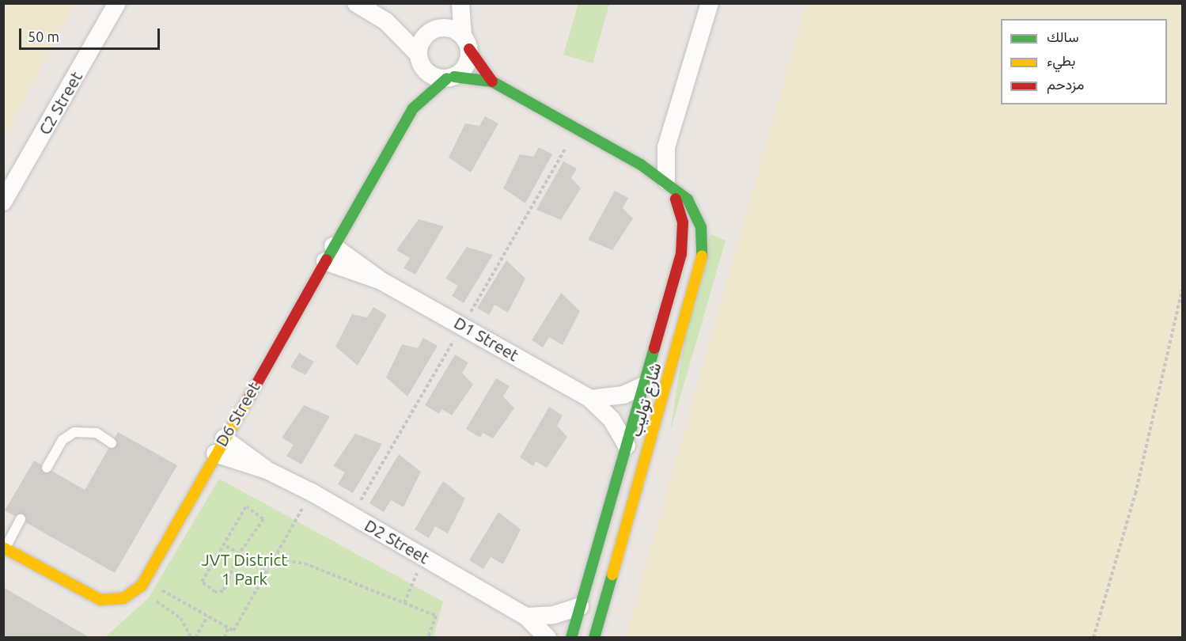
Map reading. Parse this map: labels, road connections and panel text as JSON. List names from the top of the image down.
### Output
{
  "streets": {
    "street": [
      "C2 Street",
      "D1 Street",
      "شارع توليب",
      "D6 Street",
      "D2 Street"
    ]
  },
  "crossings": [
    ["D1 Street", "شارع توليب"],
    ["D1 Street", "D6 Street"],
    ["شارع توليب", "D6 Street"],
    ["D6 Street", "D2 Street"]
  ],
  "parks": ["JVT District 1 Park"],
  "legend": ["سالك", "بطيء", "مزدحم"],
  "scale_bar": "50 m"
}
